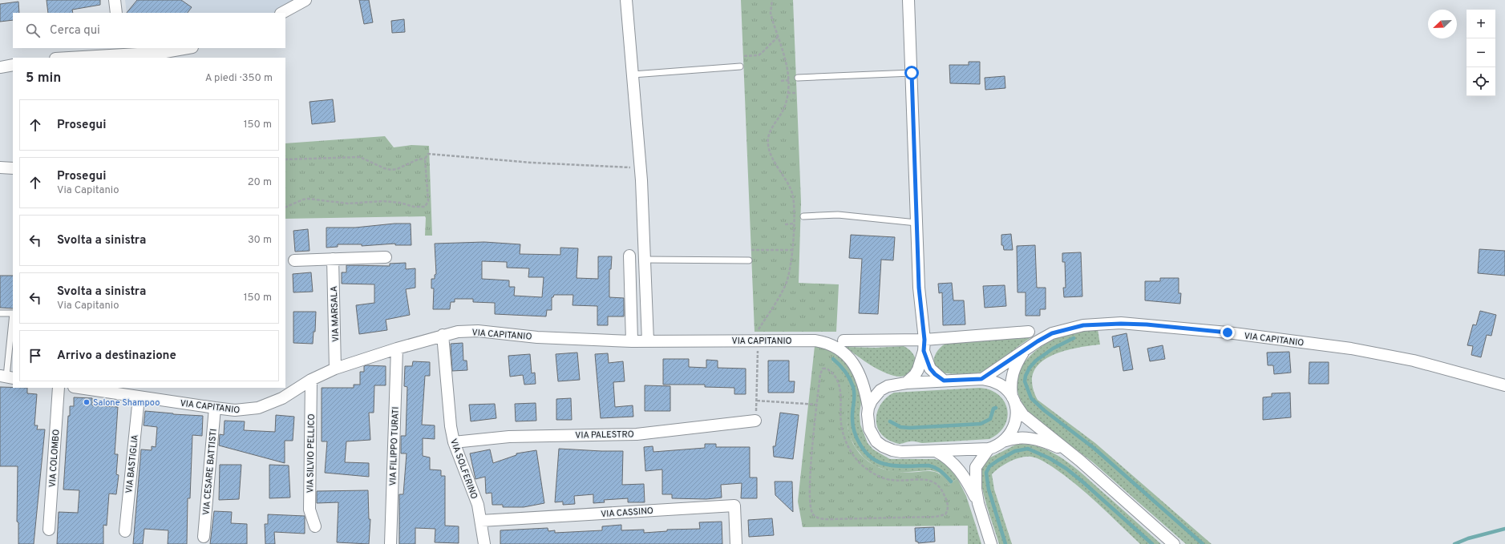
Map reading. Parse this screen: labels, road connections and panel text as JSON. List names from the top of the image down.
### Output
{
  "streets": {
    "street": [
      "VIA MARSALA",
      "VIA CAPITANIO",
      "VIA PALESTRO",
      "VIA FILIPPO TURATI",
      "VIA SILVIO PELLICO",
      "VIA COLOMBO",
      "VIA BASTIGLIA",
      "VIA SOLFERINO",
      "VIA CESARE BATTISTI",
      "VIA CASSINO"
    ]
  },
  "crossings": [
    ["VIA MARSALA", "VIA CAPITANIO"],
    ["VIA CAPITANIO", "VIA FILIPPO TURATI"],
    ["VIA CAPITANIO", "VIA SILVIO PELLICO"],
    ["VIA CAPITANIO", "VIA BASTIGLIA"],
    ["VIA CAPITANIO", "VIA SOLFERINO"],
    ["VIA CAPITANIO", "VIA CESARE BATTISTI"],
    ["VIA PALESTRO", "VIA SOLFERINO"],
    ["VIA SOLFERINO", "VIA CASSINO"]
  ],
  "places": ["Salone Shampoo"],
  "north": "bottom left",
  "page": {
    "map_buttons": ["+", "−"],
    "search": "Cerca qui",
    "heading": ["5 min", "A piedi · 350 m"],
    "list": [
      ["Prosegui", "150 m"],
      ["Prosegui", "Via Capitanio", "20 m"],
      ["Svolta a sinistra", "30 m"],
      ["Svolta a sinistra", "Via Capitanio", "150 m"],
      "Arrivo a destinazione"
    ]
  }
}
